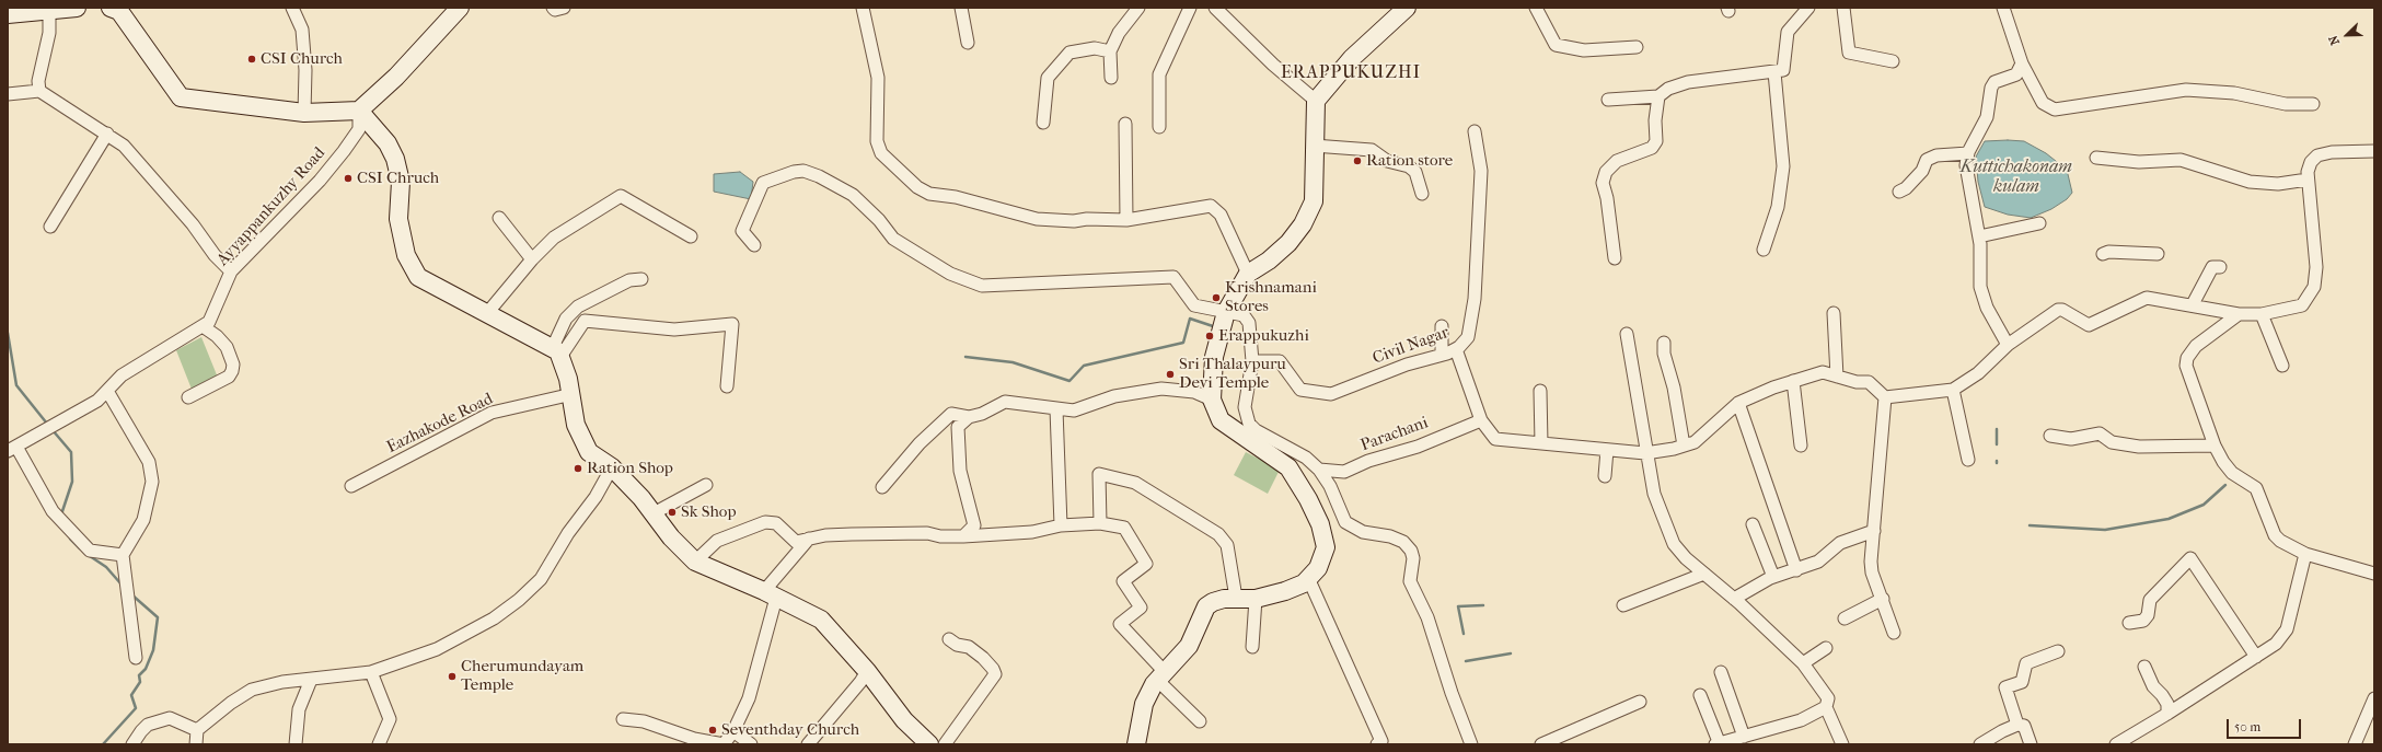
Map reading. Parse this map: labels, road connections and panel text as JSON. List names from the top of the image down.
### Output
{
  "streets": {
    "street": [
      "Ayyappankuzhy Road",
      "Civil Nagar",
      "Eazhakode Road",
      "Parachani"
    ]
  },
  "districts": ["ERAPPUKUZHI"],
  "water": ["Kuttichakonam kulam"],
  "places": [
    "CSI Church",
    "Ration store",
    "CSI Chruch",
    "Krishnamani Stores",
    "Erappukuzhi",
    "Sri Thalaypuru Devi Temple",
    "Ration Shop",
    "Sk Shop",
    "Cherumundayam Temple",
    "Seventhday Church"
  ],
  "scale_bar": "50 m",
  "north": "bottom left"
}
